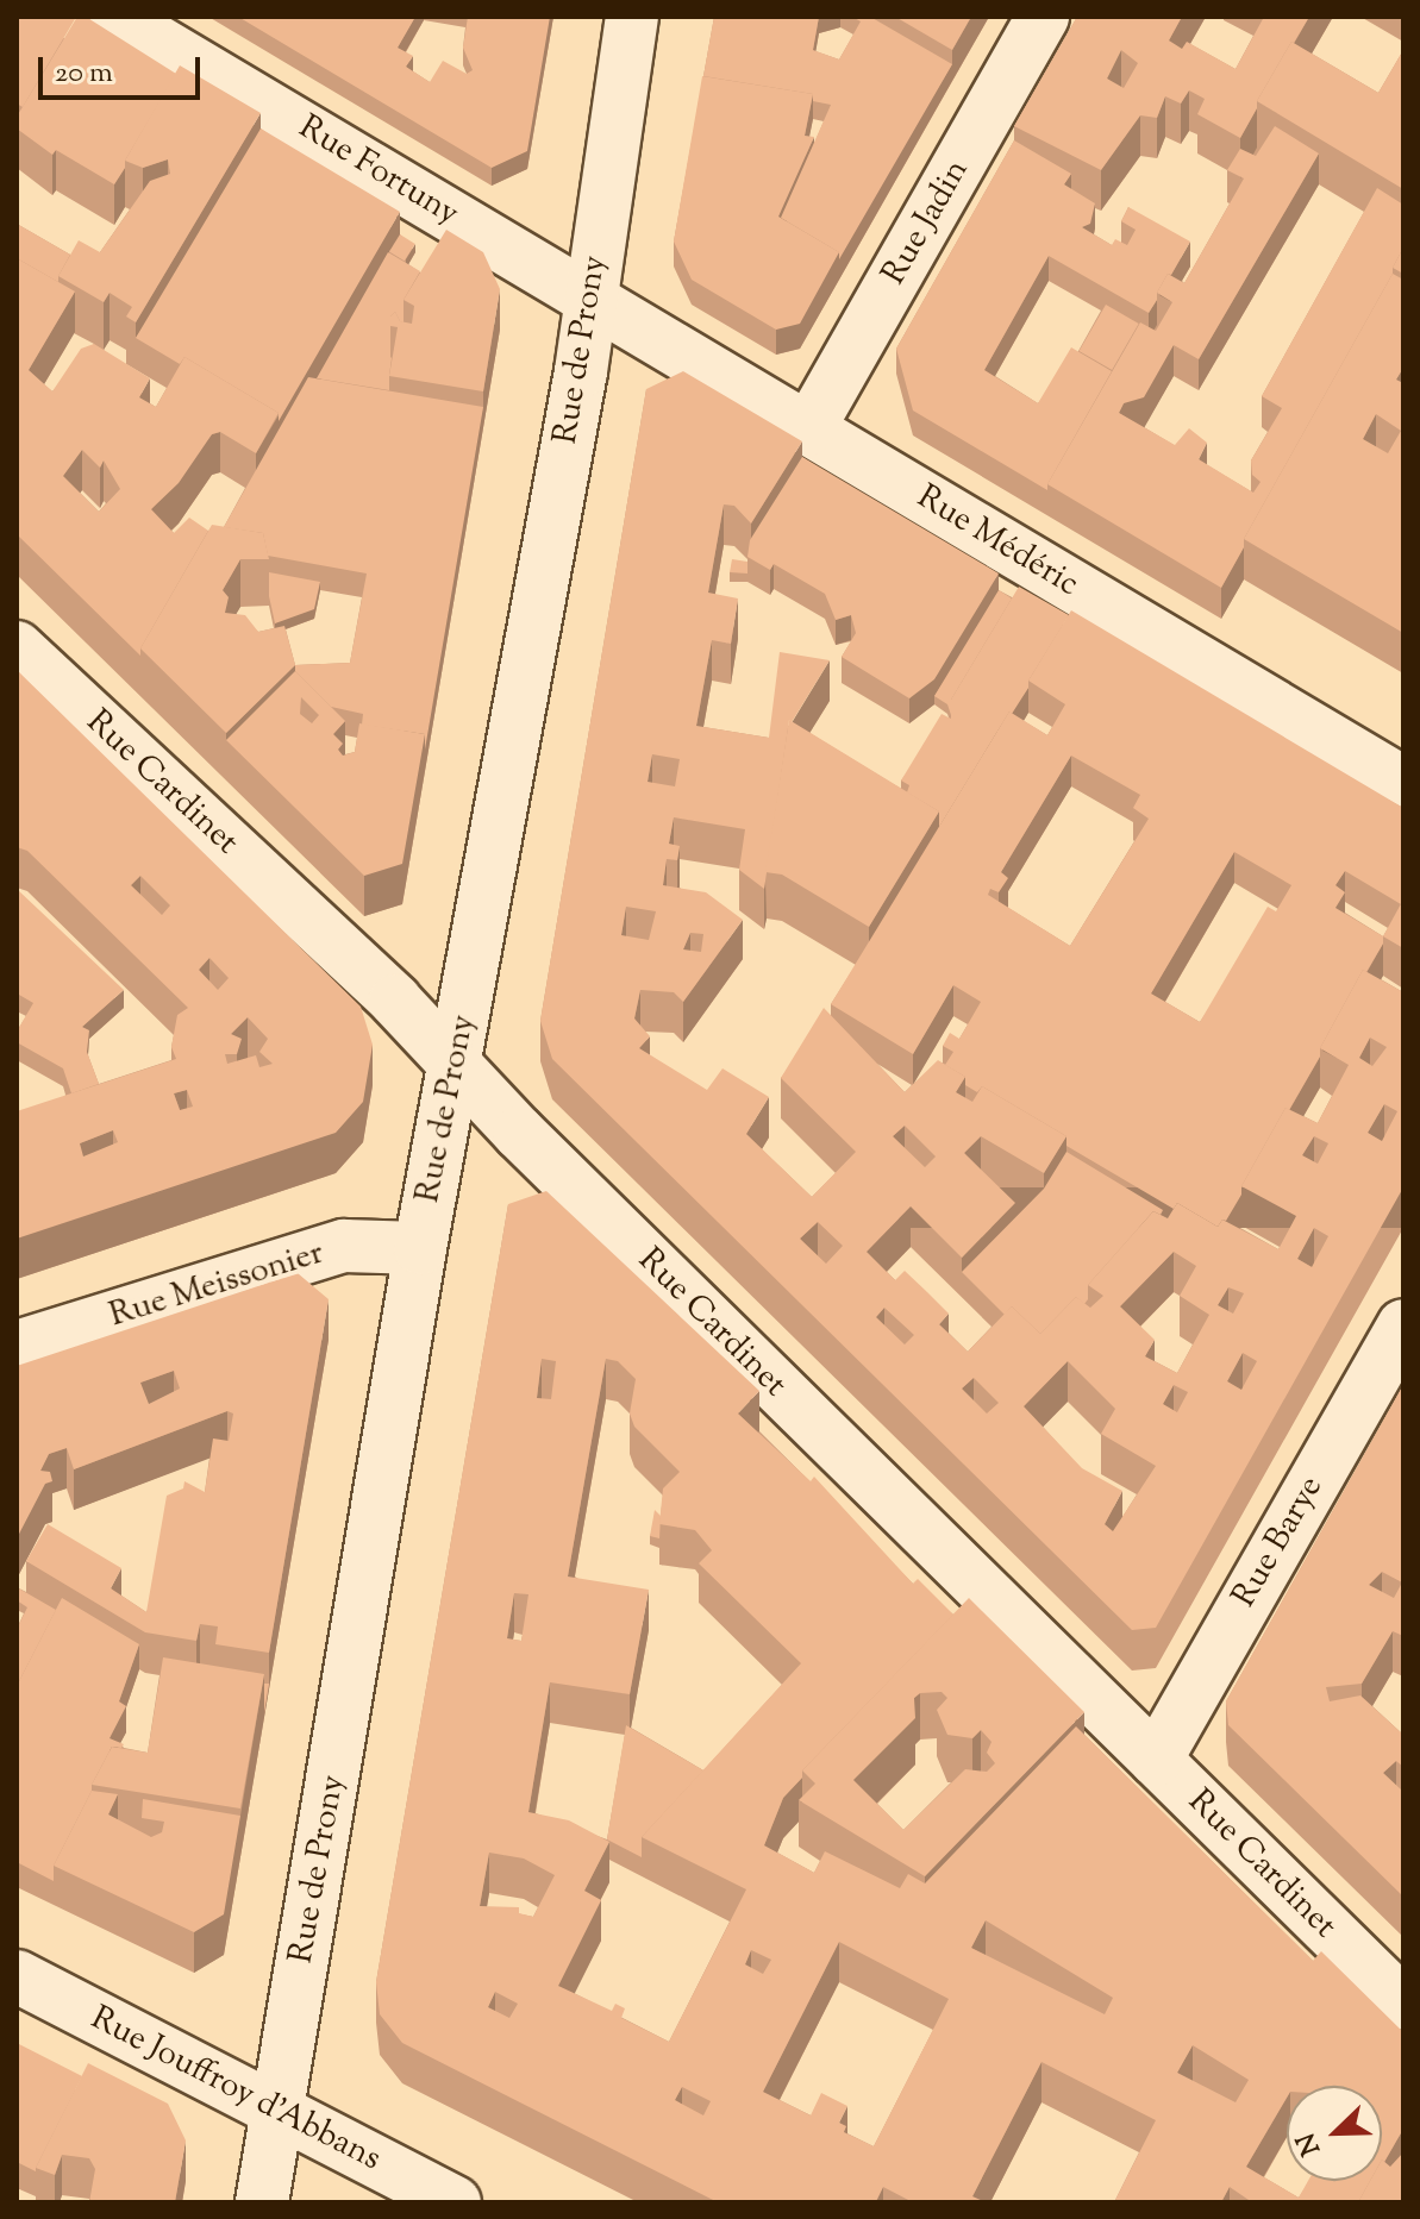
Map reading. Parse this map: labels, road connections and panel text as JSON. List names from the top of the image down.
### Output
{
  "streets": {
    "street": [
      "Rue Fortuny",
      "Rue Jadin",
      "Rue de Prony",
      "Rue Médéric",
      "Rue Cardinet",
      "Rue Meissonier",
      "Rue Barye",
      "Rue Jouffroy d'Abbans"
    ]
  },
  "crossings": [
    ["Rue Fortuny", "Rue de Prony"],
    ["Rue Fortuny", "Rue Médéric"],
    ["Rue Jadin", "Rue Médéric"],
    ["Rue de Prony", "Rue Médéric"],
    ["Rue de Prony", "Rue Cardinet"],
    ["Rue de Prony", "Rue Meissonier"],
    ["Rue de Prony", "Rue Jouffroy d'Abbans"],
    ["Rue Cardinet", "Rue Barye"]
  ],
  "scale_bar": "20 m",
  "north": "bottom left"
}
